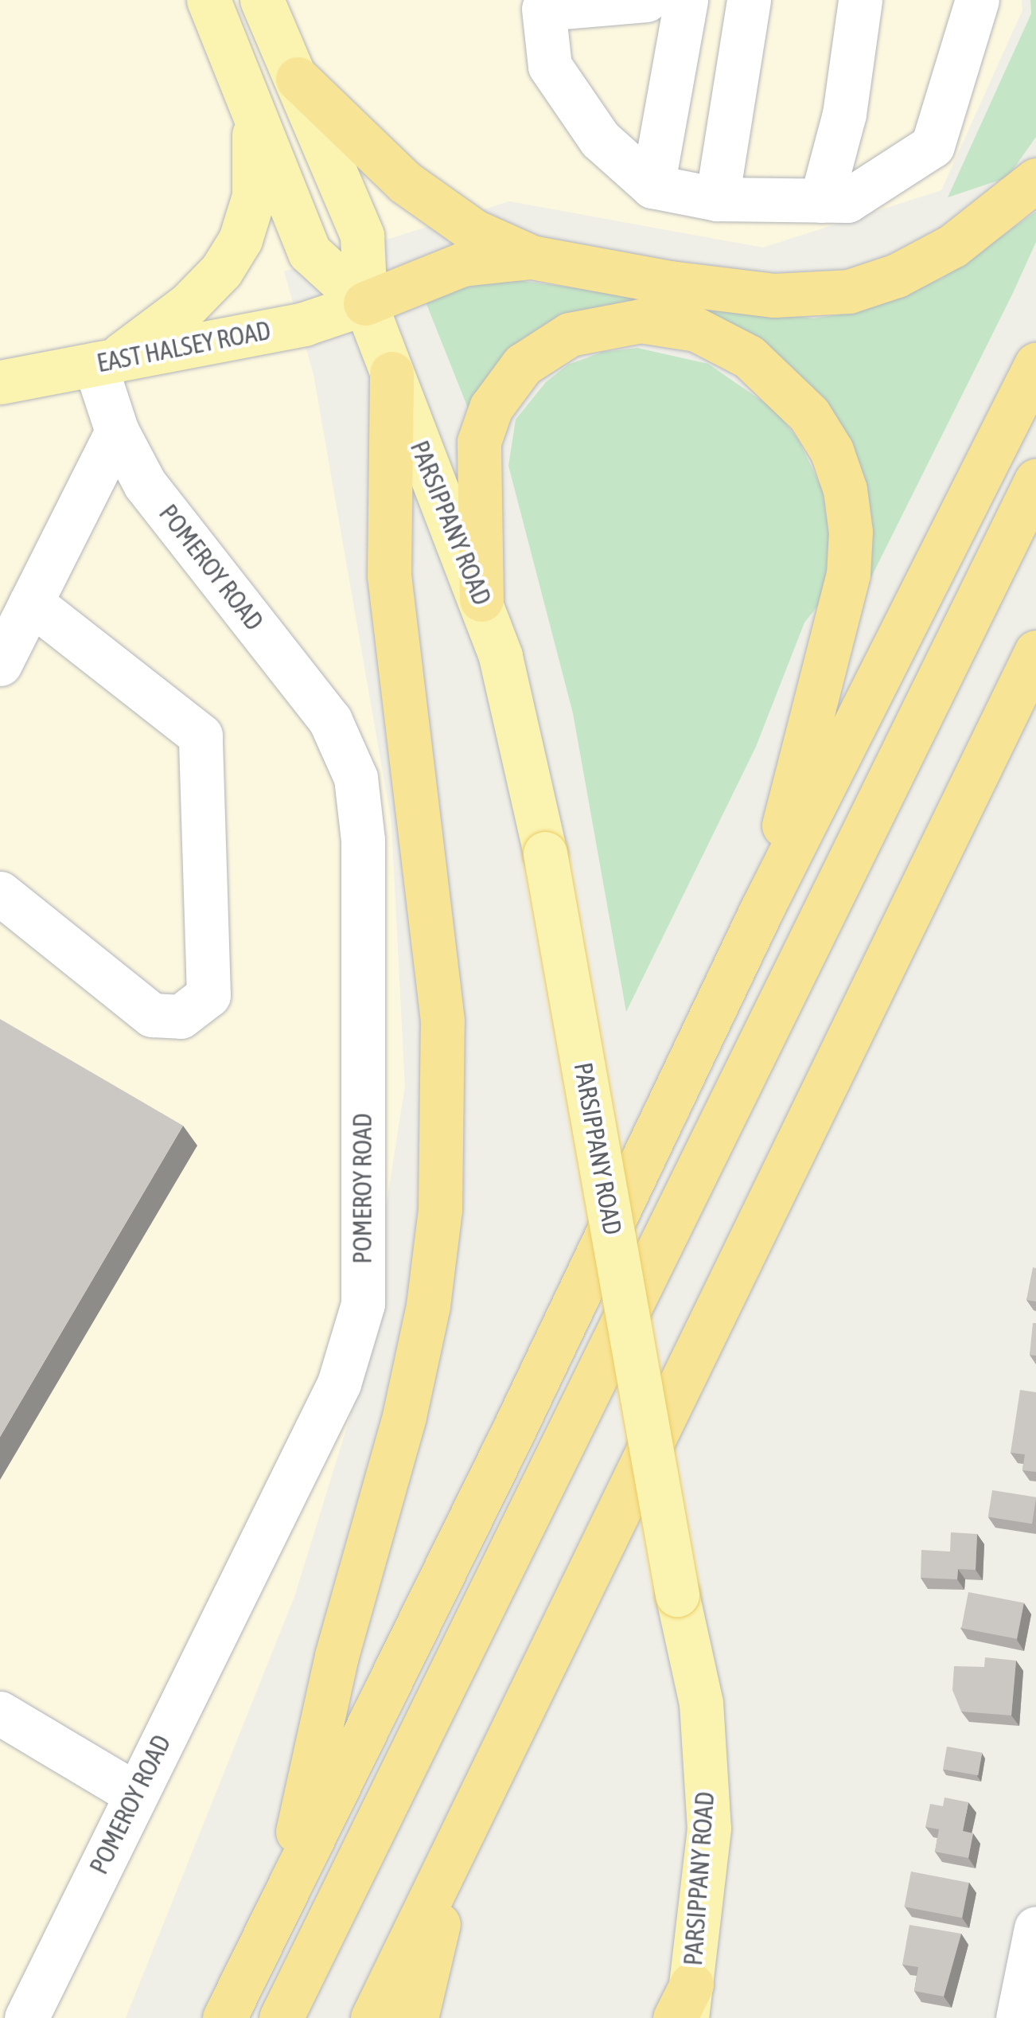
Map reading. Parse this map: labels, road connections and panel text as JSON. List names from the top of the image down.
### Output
{
  "streets": {
    "main road": ["EAST HALSEY ROAD", "PARSIPPANY ROAD"],
    "street": ["POMEROY ROAD"]
  },
  "crossings": [
    ["EAST HALSEY ROAD", "PARSIPPANY ROAD"],
    ["EAST HALSEY ROAD", "POMEROY ROAD"]
  ]
}
